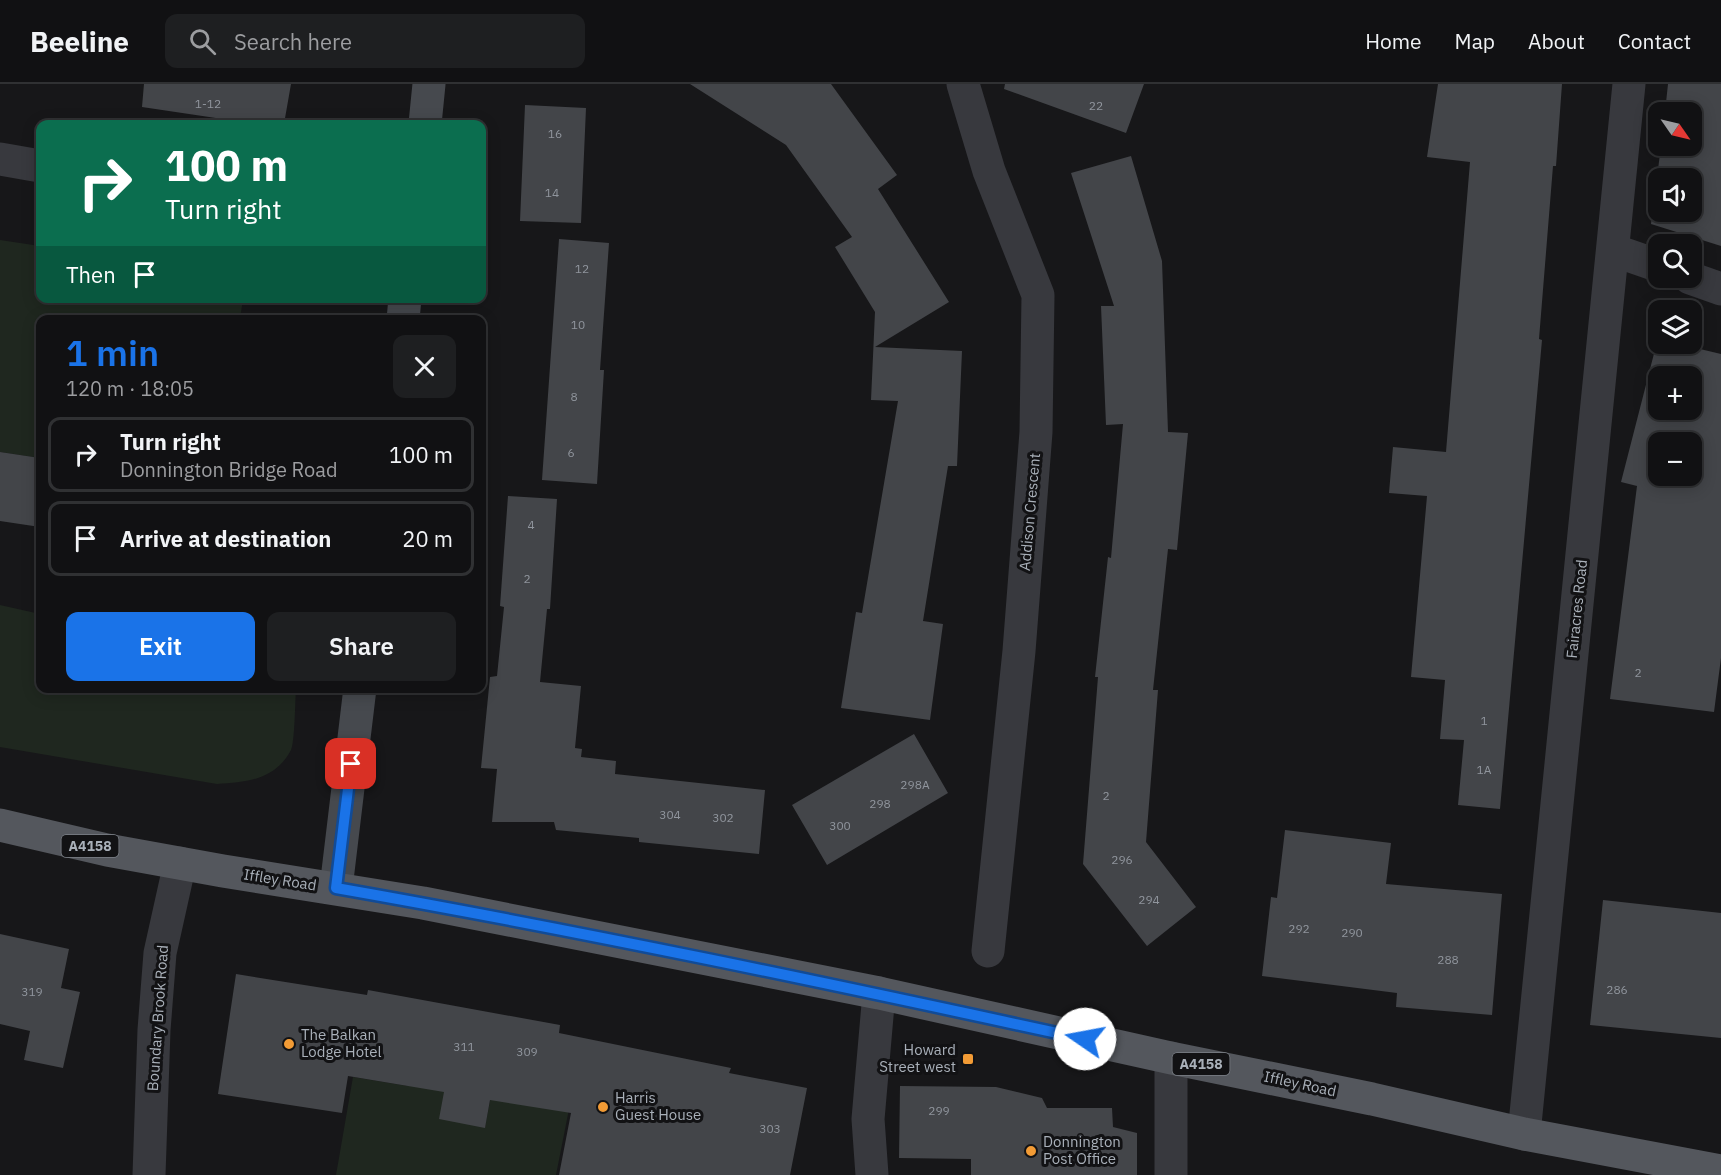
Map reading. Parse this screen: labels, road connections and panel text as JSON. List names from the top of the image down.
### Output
{
  "streets": {
    "main road": ["A4158", "Iffley Road"],
    "street": ["Addison Crescent", "Fairacres Road", "Boundary Brook Road"]
  },
  "crossings": [
    ["Fairacres Road", "Iffley Road"],
    ["Iffley Road", "Boundary Brook Road"]
  ],
  "places": {
    "other": ["The Balkan Lodge Hotel", "Harris Guest House", "Donnington Post Office"],
    "transit": ["Howard Street west"]
  },
  "house_numbers": [
    "1-12",
    "22",
    "16",
    "14",
    "12",
    "10",
    "8",
    "6",
    "4",
    "2",
    "2",
    "1",
    "1A",
    "298A",
    "2",
    "298",
    "304",
    "302",
    "300",
    "296",
    "294",
    "292",
    "290",
    "288",
    "286",
    "319",
    "311",
    "309",
    "299",
    "303"
  ],
  "north": "bottom right",
  "page": {
    "header": "Beeline",
    "search": "Search here",
    "nav": [
      "Home",
      "Map",
      "About",
      "Contact"
    ],
    "map_buttons": ["+", "−"],
    "turn": ["100 m", "Turn right"],
    "then": "Then",
    "heading": ["1 min", "120 m · 18:05"],
    "list": [
      {
        "name": "Turn right",
        "note": "Donnington Bridge Road",
        "value": "100 m"
      },
      {
        "name": "Arrive at destination",
        "value": "20 m"
      }
    ],
    "buttons": ["Exit", "Share"]
  }
}
